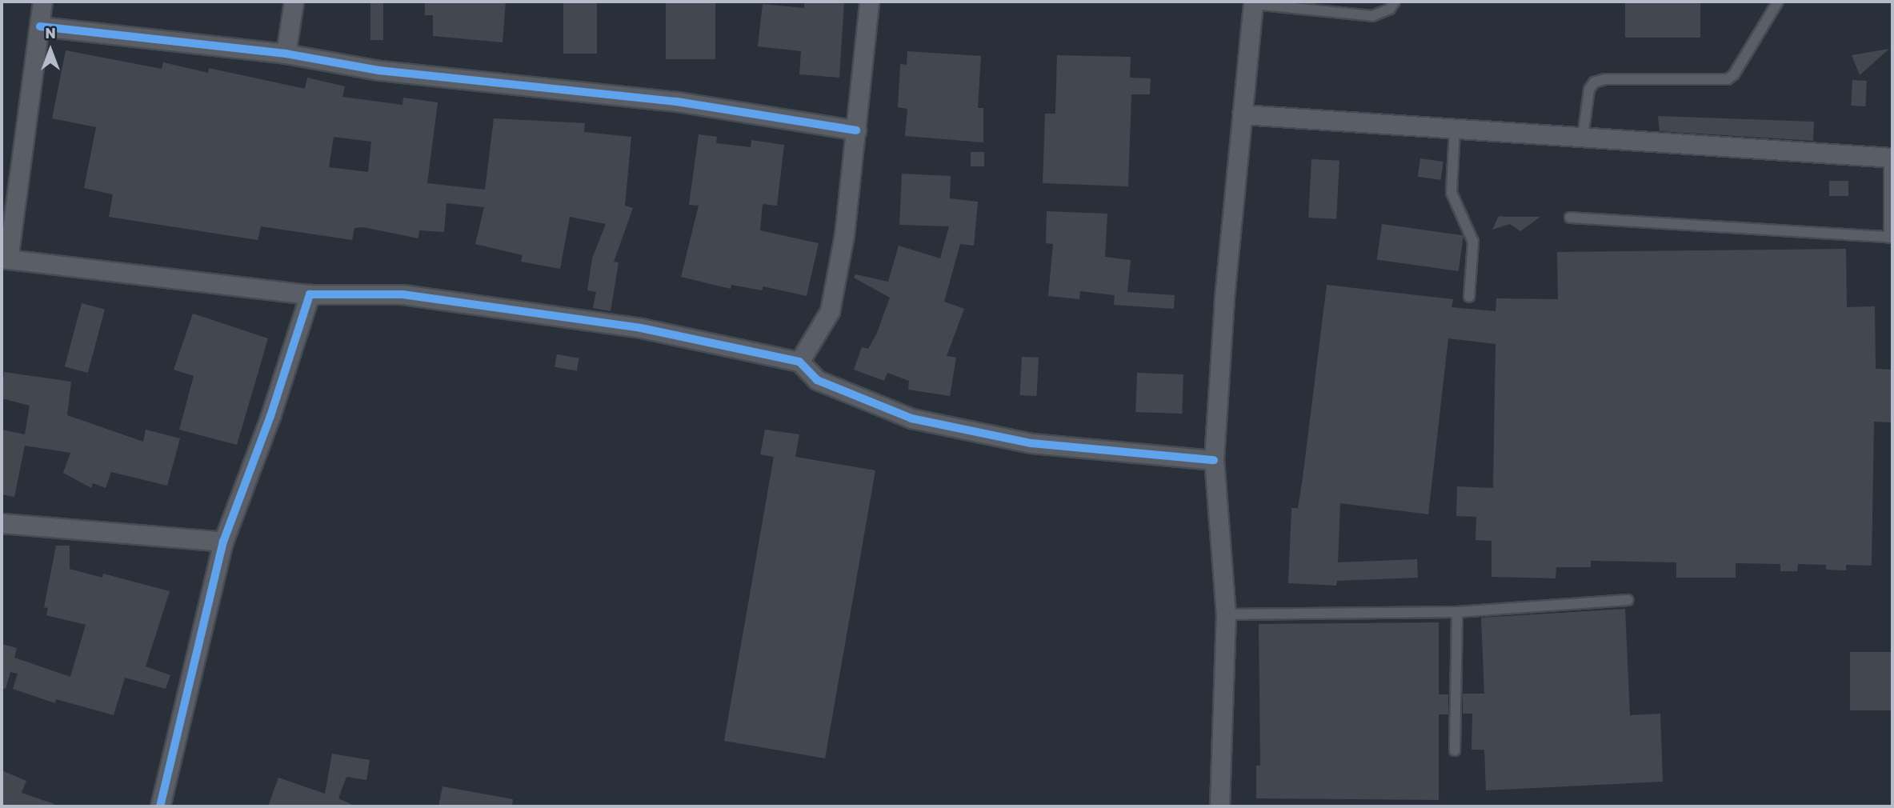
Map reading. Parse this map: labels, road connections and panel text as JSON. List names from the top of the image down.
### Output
{
  "north": "top"
}
